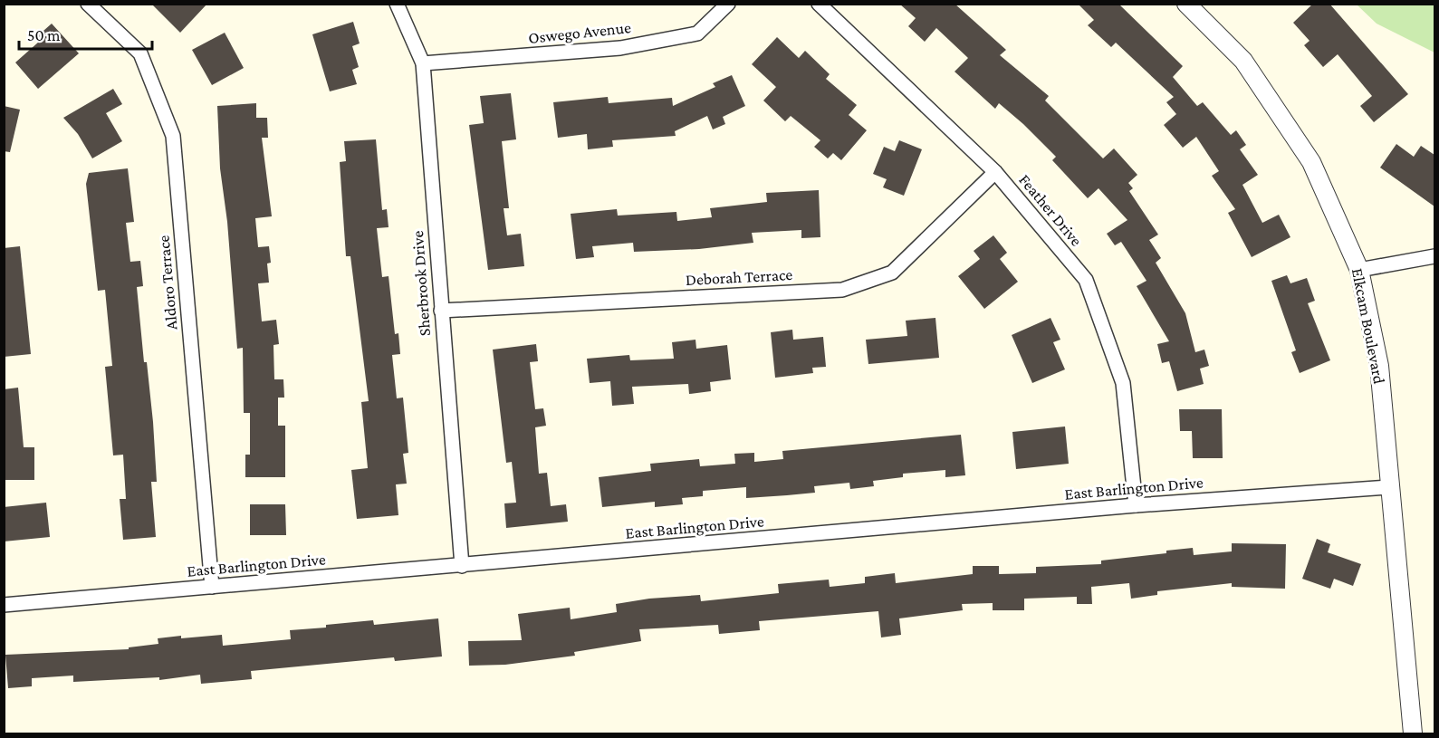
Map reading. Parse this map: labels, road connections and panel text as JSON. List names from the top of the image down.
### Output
{
  "streets": {
    "street": [
      "Oswego Avenue",
      "Feather Drive",
      "Deborah Terrace",
      "Aldoro Terrace",
      "Sherbrook Drive",
      "Elkcam Boulevard",
      "East Barlington Drive"
    ]
  },
  "crossings": [
    ["Oswego Avenue", "Sherbrook Drive"],
    ["Feather Drive", "Deborah Terrace"],
    ["Feather Drive", "East Barlington Drive"],
    ["Deborah Terrace", "Sherbrook Drive"],
    ["Aldoro Terrace", "East Barlington Drive"],
    ["Sherbrook Drive", "East Barlington Drive"],
    ["Elkcam Boulevard", "East Barlington Drive"]
  ],
  "scale_bar": "50 m"
}
